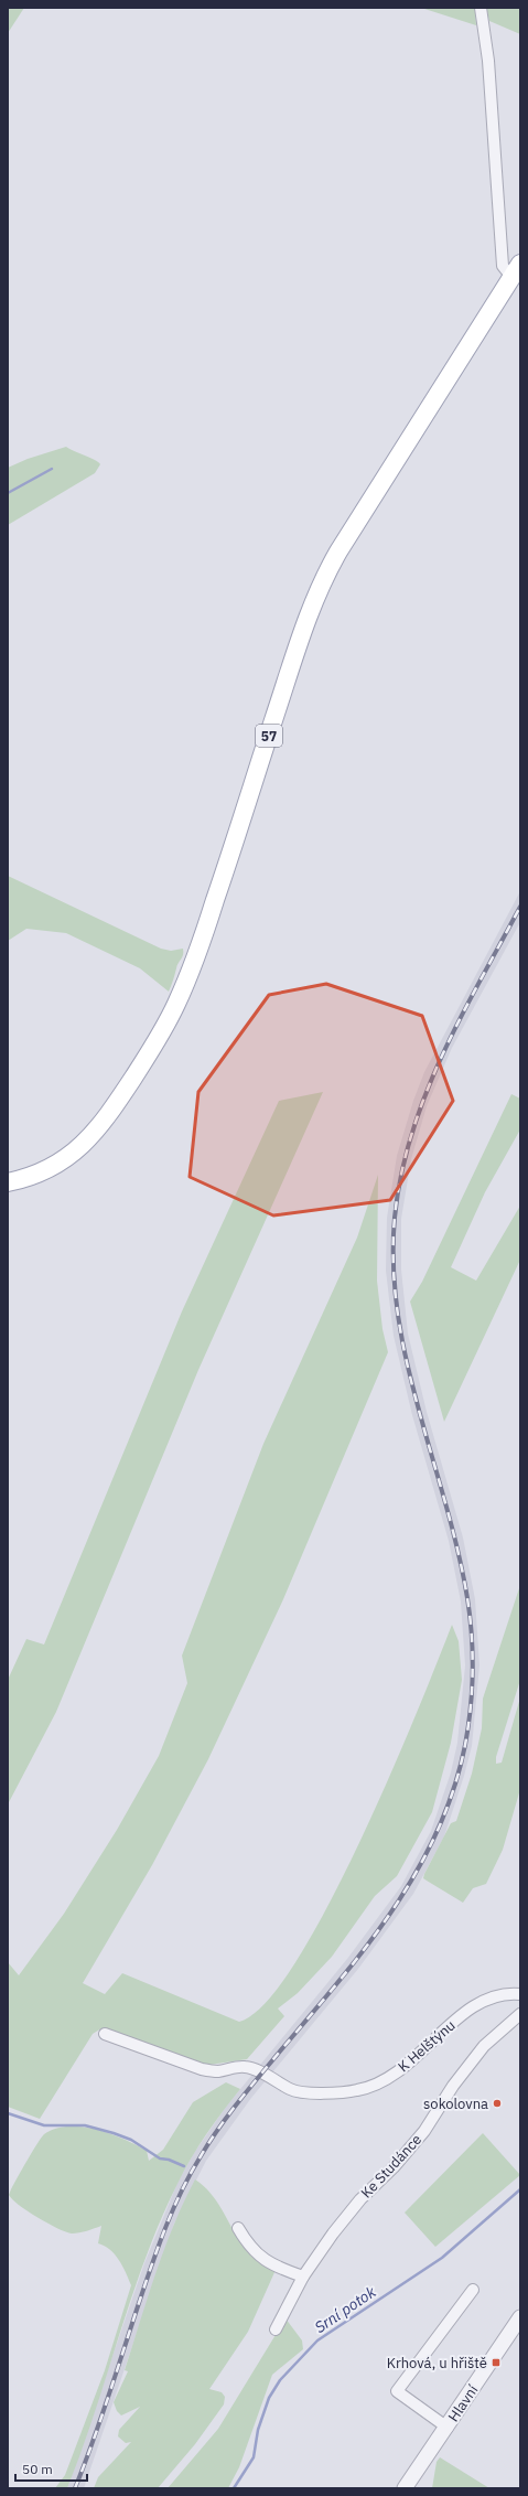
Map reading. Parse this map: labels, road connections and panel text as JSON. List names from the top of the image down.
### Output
{
  "streets": {
    "main road": ["57"],
    "street": ["K Helštýnu", "Ke Studánce", "Hlavní"]
  },
  "water": ["Srní potok"],
  "places": {
    "other": ["sokolovna"],
    "transit": ["Krhová, u hřiště"]
  },
  "scale_bar": "50 m"
}
